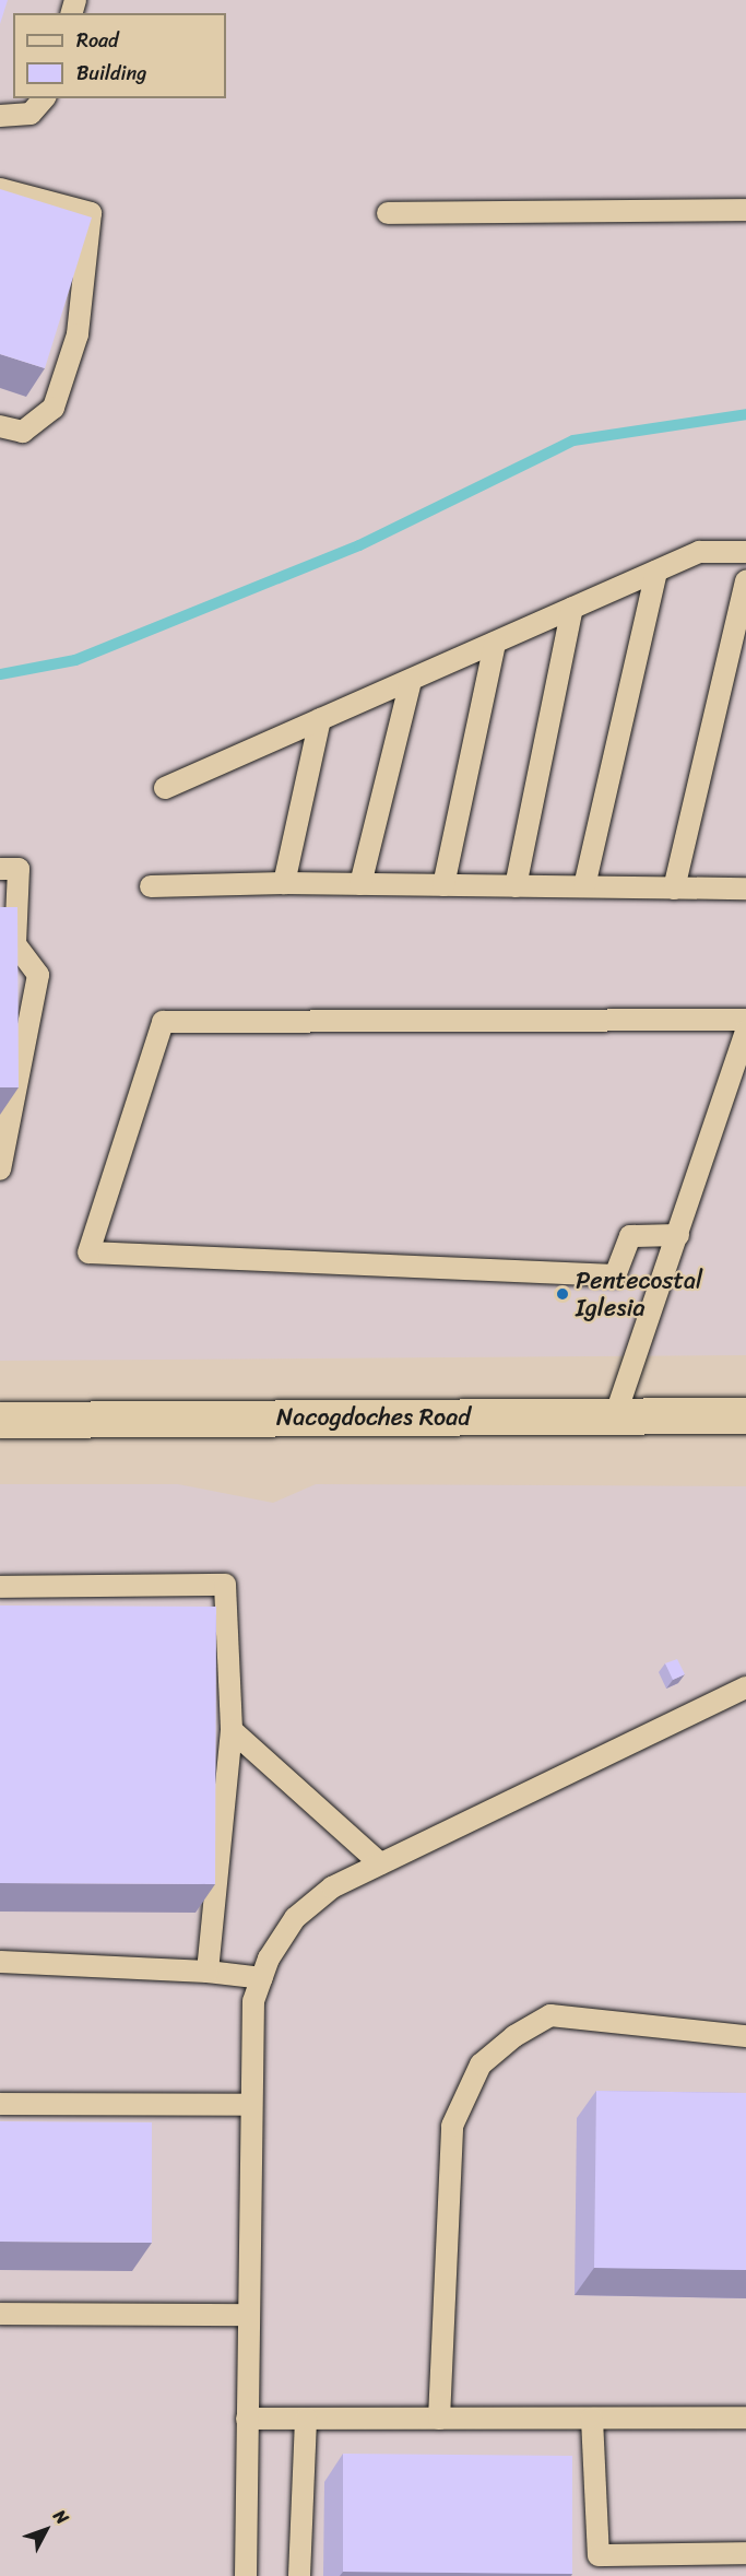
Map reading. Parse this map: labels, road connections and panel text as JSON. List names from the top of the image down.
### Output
{
  "streets": {
    "main road": ["Nacogdoches Road"]
  },
  "places": ["Pentecostal Iglesia"],
  "legend": ["Road", "Building"],
  "north": "top right"
}
